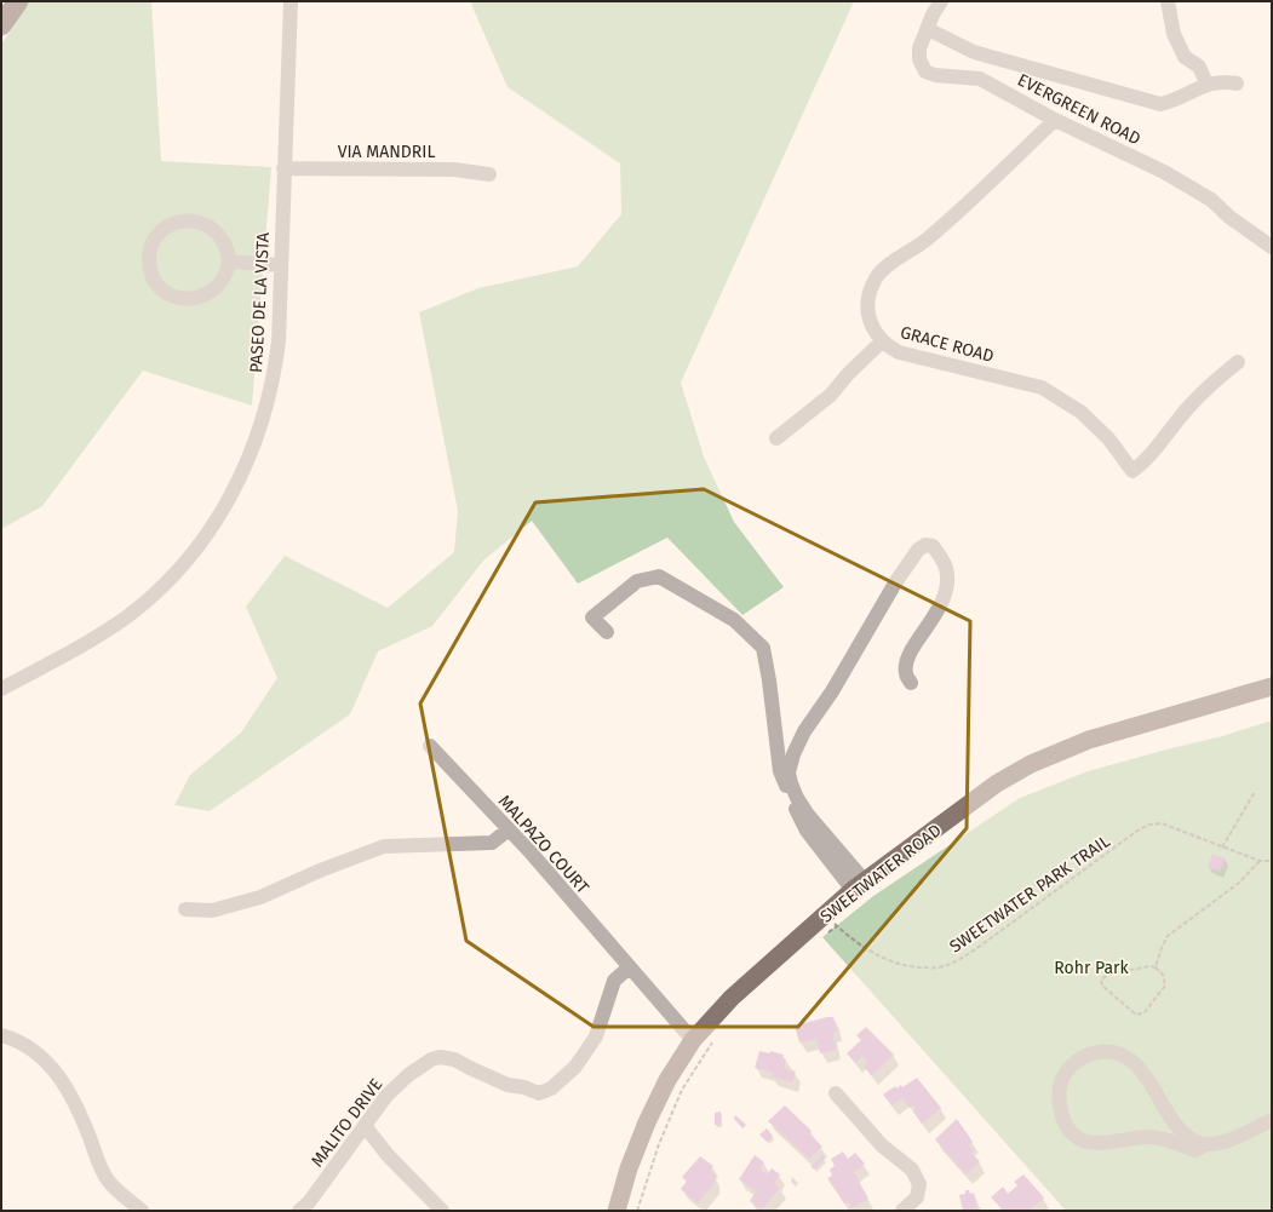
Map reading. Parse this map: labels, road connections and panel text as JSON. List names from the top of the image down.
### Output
{
  "streets": {
    "main road": ["SWEETWATER ROAD"],
    "street": [
      "EVERGREEN ROAD",
      "VIA MANDRIL",
      "PASEO DE LA VISTA",
      "GRACE ROAD",
      "MALPAZO COURT",
      "MALITO DRIVE"
    ],
    "path": ["SWEETWATER PARK TRAIL"]
  },
  "crossings": [
    ["EVERGREEN ROAD", "GRACE ROAD"],
    ["VIA MANDRIL", "PASEO DE LA VISTA"],
    ["MALPAZO COURT", "MALITO DRIVE"]
  ],
  "parks": ["Rohr Park"]
}
